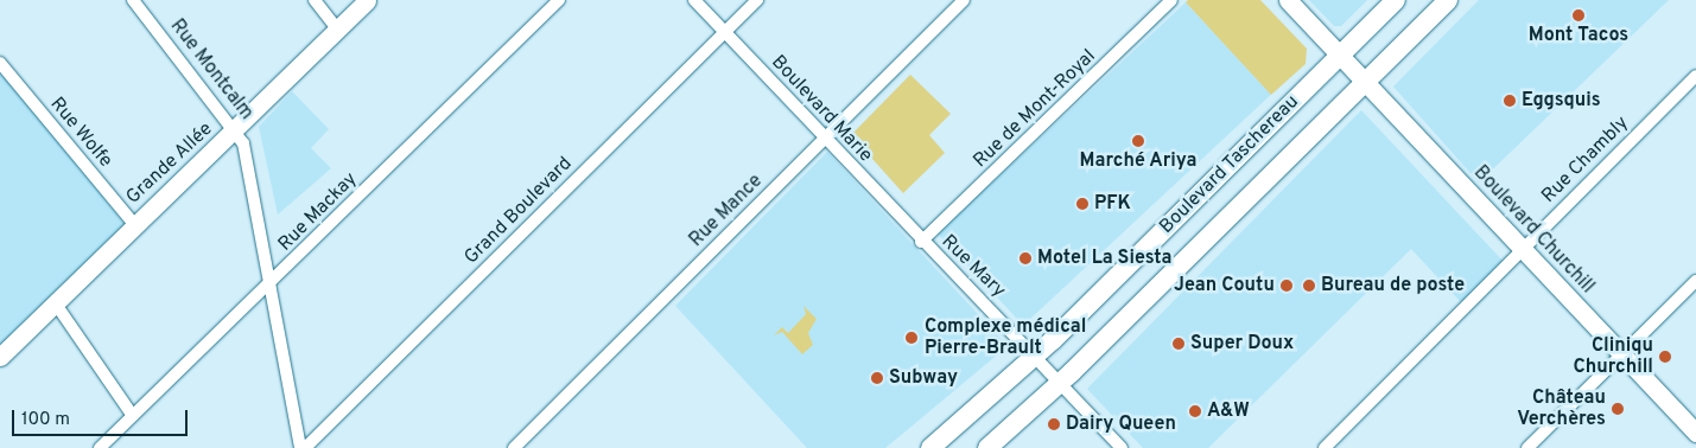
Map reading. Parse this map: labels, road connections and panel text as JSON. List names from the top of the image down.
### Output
{
  "streets": {
    "main road": ["Boulevard Taschereau"],
    "street": [
      "Rue Montcalm",
      "Boulevard Marie",
      "Rue de Mont-Royal",
      "Rue Wolfe",
      "Rue Chambly",
      "Grande Allée",
      "Grand Boulevard",
      "Rue Mance",
      "Rue Mackay",
      "Boulevard Churchill",
      "Rue Mary"
    ]
  },
  "crossings": [
    ["Rue Montcalm", "Grande Allée"],
    ["Rue Montcalm", "Rue Mackay"],
    ["Boulevard Marie", "Rue de Mont-Royal"],
    ["Boulevard Marie", "Grand Boulevard"],
    ["Boulevard Marie", "Rue Mance"],
    ["Boulevard Marie", "Rue Mary"],
    ["Rue de Mont-Royal", "Rue Mary"],
    ["Rue Wolfe", "Grande Allée"],
    ["Rue Chambly", "Boulevard Churchill"],
    ["Boulevard Taschereau", "Boulevard Churchill"],
    ["Boulevard Taschereau", "Rue Mary"]
  ],
  "places": [
    "Mont Tacos",
    "Eggsquis",
    "Marché Ariya",
    "PFK",
    "Motel La Siesta",
    "Jean Coutu",
    "Bureau de poste",
    "Complexe médical Pierre-Brault",
    "Super Doux",
    "Cliniqu Churchill",
    "Subway",
    "Château Verchères",
    "A&W",
    "Dairy Queen"
  ],
  "scale_bar": "100 m"
}
